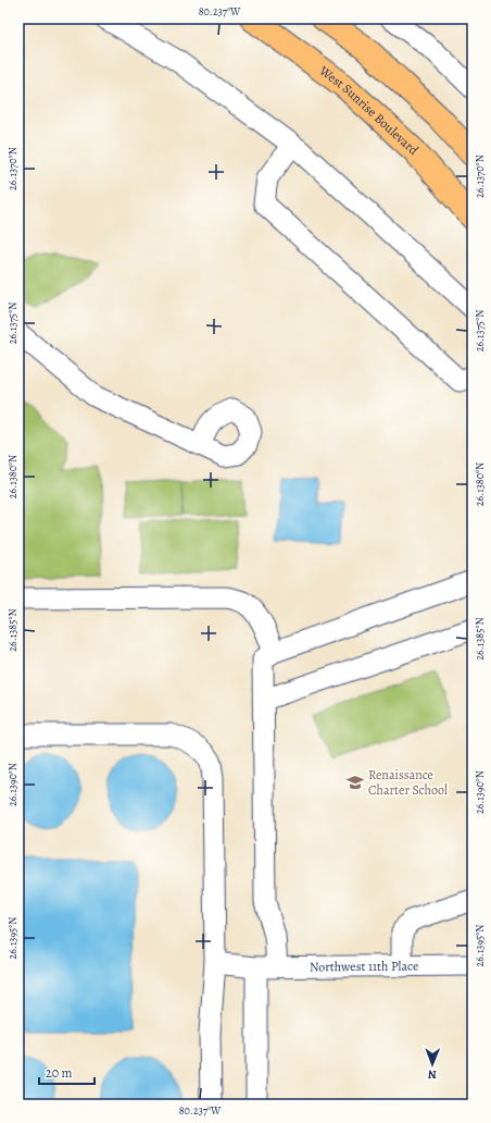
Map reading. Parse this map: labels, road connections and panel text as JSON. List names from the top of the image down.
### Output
{
  "streets": {
    "highway": ["West Sunrise Boulevard"],
    "street": ["Northwest 11th Place"]
  },
  "places": {
    "school or university": ["Renaissance Charter School"]
  },
  "scale_bar": "20 m",
  "north": "bottom",
  "coordinates": [
    "80.237°W",
    "26.1370°N",
    "26.1375°N",
    "26.1380°N",
    "26.1385°N",
    "26.1390°N",
    "26.1395°N"
  ]
}
